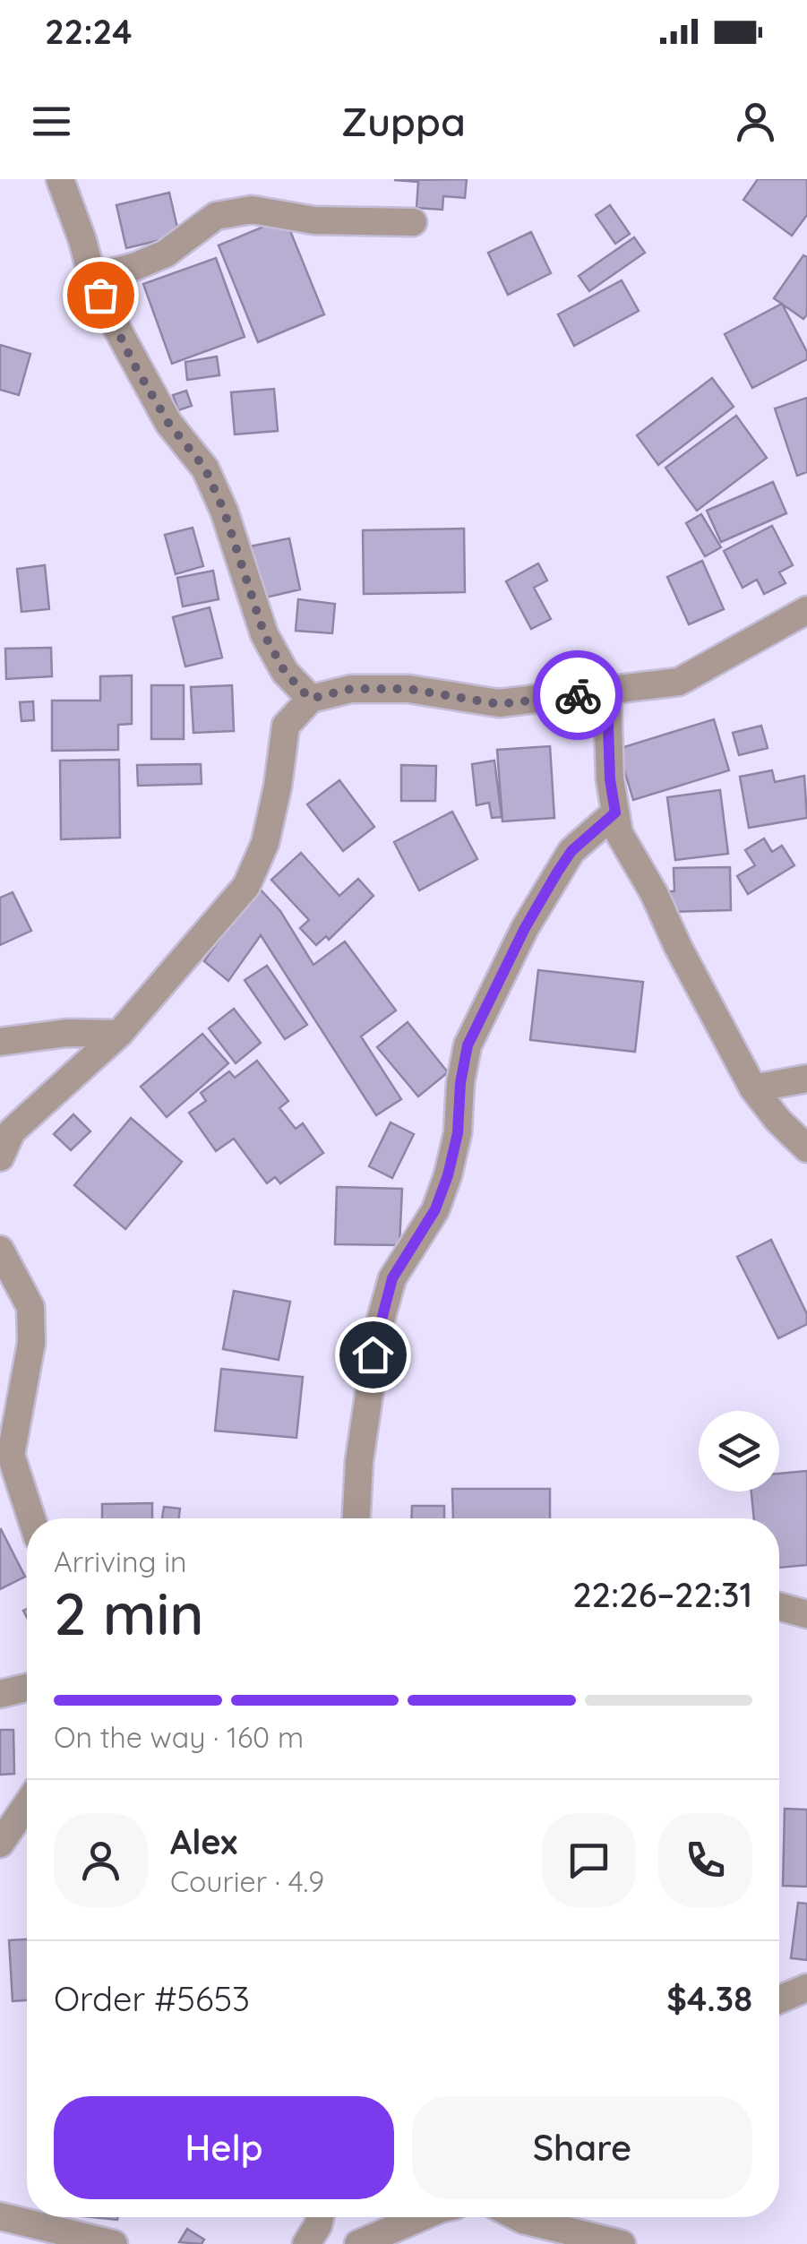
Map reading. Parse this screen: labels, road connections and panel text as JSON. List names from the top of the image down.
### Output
{
  "page": {
    "status": "22:24",
    "header": "Zuppa",
    "heading": ["2 min", "Arriving in", "22:26–22:31"],
    "panel": [
      "Alex",
      "Courier · 4.9",
      "Order #5653",
      "$4.38"
    ],
    "bar": "On the way · 160 m",
    "buttons": ["Help", "Share"]
  }
}
